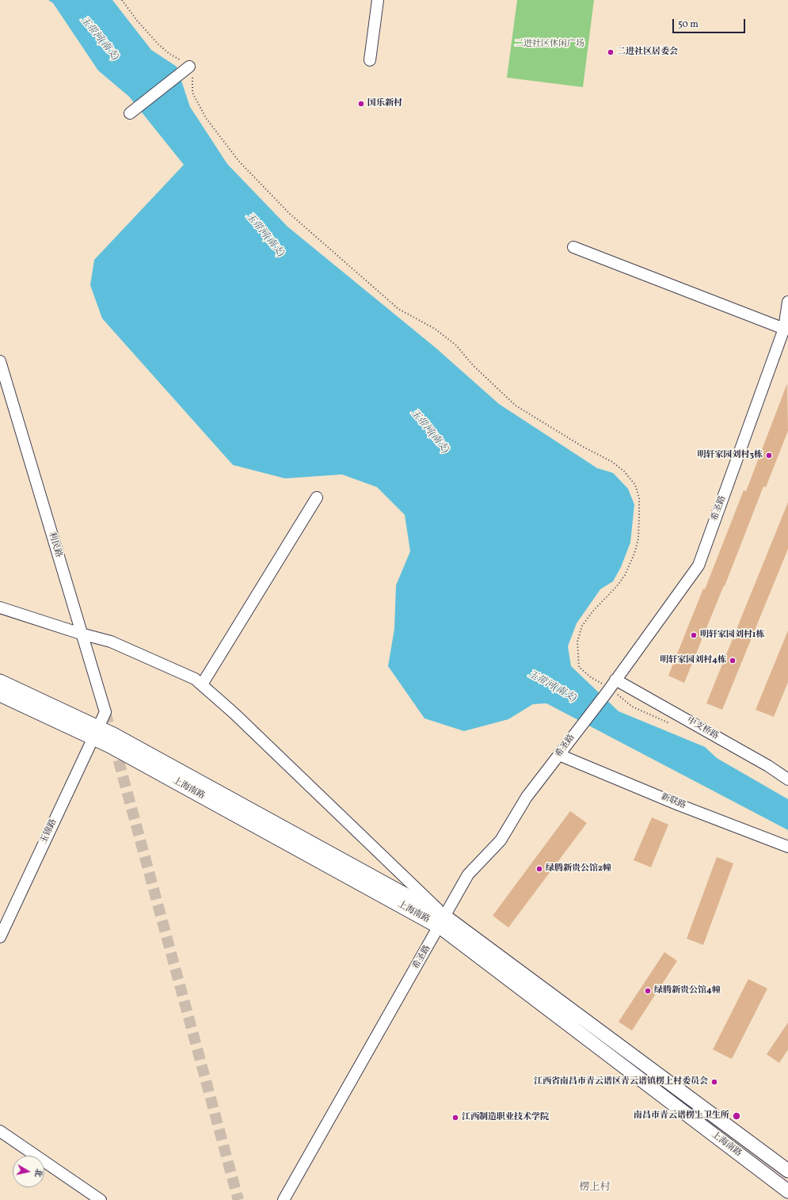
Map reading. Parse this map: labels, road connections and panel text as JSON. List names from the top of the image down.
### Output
{
  "streets": {
    "main road": ["上海南路"],
    "street": [
      "希圣路",
      "利民路",
      "中支桥路",
      "新联路",
      "玉锦路"
    ]
  },
  "crossings": [
    ["希圣路", "中支桥路"],
    ["希圣路", "上海南路"],
    ["希圣路", "新联路"],
    ["利民路", "上海南路"],
    ["利民路", "玉锦路"],
    ["上海南路", "玉锦路"]
  ],
  "districts": ["楞上村"],
  "water": ["玉带河(南支)"],
  "parks": ["二进社区休闲广场"],
  "places": [
    "二进社区居委会",
    "国乐新村",
    "明轩家园刘村3栋",
    "明轩家园刘村1栋",
    "明轩家园刘村4栋",
    "绿腾新贵公馆2幢",
    "绿腾新贵公馆4幢",
    "江西省南昌市青云谱区青云谱镇楞上村委员会",
    "南昌市青云谱楞上卫生所",
    "江西制造职业技术学院"
  ],
  "scale_bar": "50 m",
  "north": "right"
}
